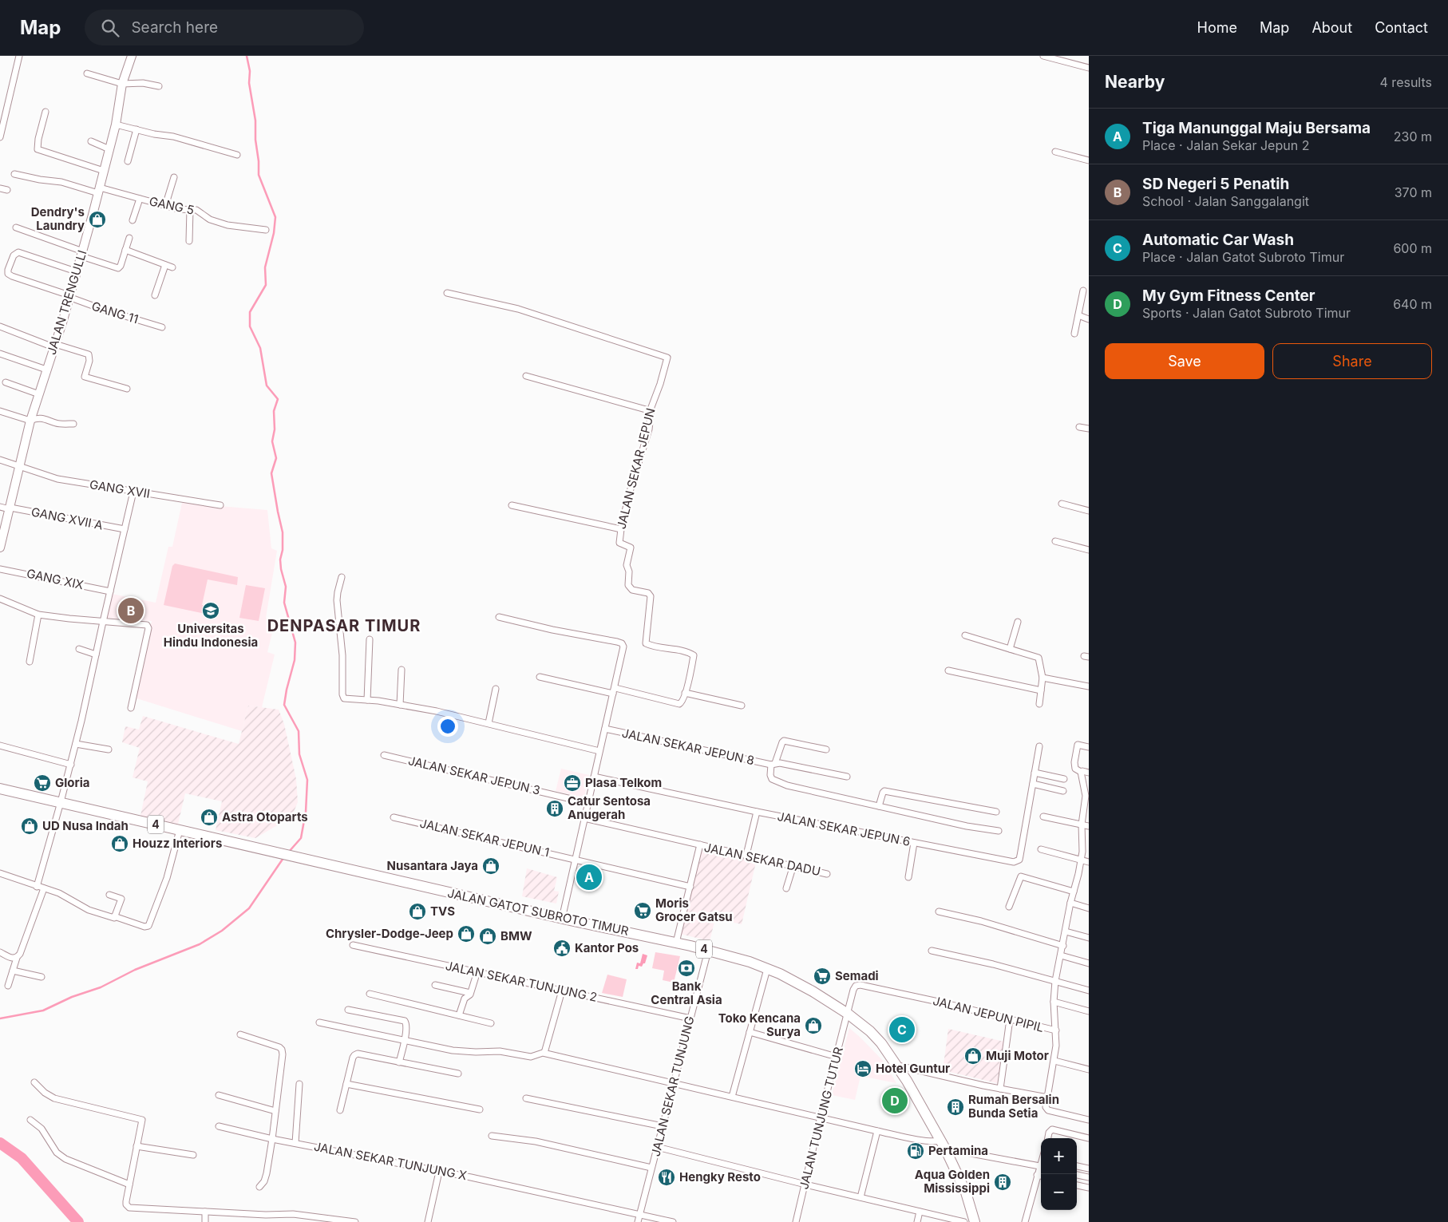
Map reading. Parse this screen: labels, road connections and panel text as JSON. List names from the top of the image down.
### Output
{
  "streets": {
    "highway": ["4", "JALAN GATOT SUBROTO TIMUR"],
    "main road": ["JALAN TRENGULLI"],
    "street": [
      "GANG 5",
      "GANG 11",
      "JALAN SEKAR JEPUN",
      "GANG XVII",
      "GANG XVII A",
      "GANG XIX",
      "JALAN SEKAR JEPUN 8",
      "JALAN SEKAR JEPUN 3",
      "JALAN SEKAR JEPUN 6",
      "JALAN SEKAR JEPUN 1",
      "JALAN SEKAR DADU",
      "JALAN SEKAR TUNJUNG 2",
      "JALAN JEPUN PIPIL",
      "JALAN SEKAR TUNJUNG",
      "JALAN TUNJUNG TUTUR",
      "JALAN SEKAR TUNJUNG X"
    ]
  },
  "crossings": [
    ["GANG 5", "JALAN TRENGULLI"],
    ["JALAN TRENGULLI", "GANG 11"],
    ["JALAN TRENGULLI", "GANG XVII"],
    ["JALAN TRENGULLI", "GANG XVII A"],
    ["JALAN SEKAR JEPUN 1", "JALAN SEKAR DADU"],
    ["JALAN SEKAR DADU", "JALAN GATOT SUBROTO TIMUR"],
    ["JALAN GATOT SUBROTO TIMUR", "JALAN JEPUN PIPIL"],
    ["JALAN GATOT SUBROTO TIMUR", "JALAN SEKAR TUNJUNG"],
    ["JALAN GATOT SUBROTO TIMUR", "JALAN TUNJUNG TUTUR"],
    ["JALAN SEKAR TUNJUNG 2", "JALAN SEKAR TUNJUNG"],
    ["JALAN JEPUN PIPIL", "JALAN TUNJUNG TUTUR"],
    ["JALAN SEKAR TUNJUNG", "JALAN SEKAR TUNJUNG X"]
  ],
  "districts": ["DENPASAR TIMUR"],
  "places": {
    "shop": [
      "Dendry's Laundry",
      "Astra Otoparts",
      "UD Nusa Indah",
      "Houzz Interiors",
      "Nusantara Jaya",
      "TVS",
      "Chrysler-Dodge-Jeep",
      "BMW",
      "Toko Kencana Surya",
      "Muji Motor"
    ],
    "school or university": ["Universitas Hindu Indonesia"],
    "supermarket": ["Gloria", "Moris Grocer Gatsu", "Semadi"],
    "office": ["Plasa Telkom"],
    "building": ["Catur Sentosa Anugerah", "Rumah Bersalin Bunda Setia", "Aqua Golden Mississippi"],
    "public building": ["Kantor Pos"],
    "bank": ["Bank Central Asia"],
    "hotel": ["Hotel Guntur"],
    "fuel station": ["Pertamina"],
    "restaurant": ["Hengky Resto"]
  },
  "page": {
    "header": "Map",
    "search": "Search here",
    "nav": [
      "Home",
      "Map",
      "About",
      "Contact"
    ],
    "heading": ["Nearby", "4 results"],
    "list": [
      {
        "mark": "A",
        "name": "Tiga Manunggal Maju Bersama",
        "note": "Place · Jalan Sekar Jepun 2",
        "value": "230 m"
      },
      {
        "mark": "B",
        "name": "SD Negeri 5 Penatih",
        "note": "School · Jalan Sanggalangit",
        "value": "370 m"
      },
      {
        "mark": "C",
        "name": "Automatic Car Wash",
        "note": "Place · Jalan Gatot Subroto Timur",
        "value": "600 m"
      },
      {
        "mark": "D",
        "name": "My Gym Fitness Center",
        "note": "Sports · Jalan Gatot Subroto Timur",
        "value": "640 m"
      }
    ],
    "buttons": ["Save", "Share"],
    "pins": [
      "B",
      "A",
      "C",
      "D"
    ],
    "map_buttons": ["+", "−"]
  }
}
